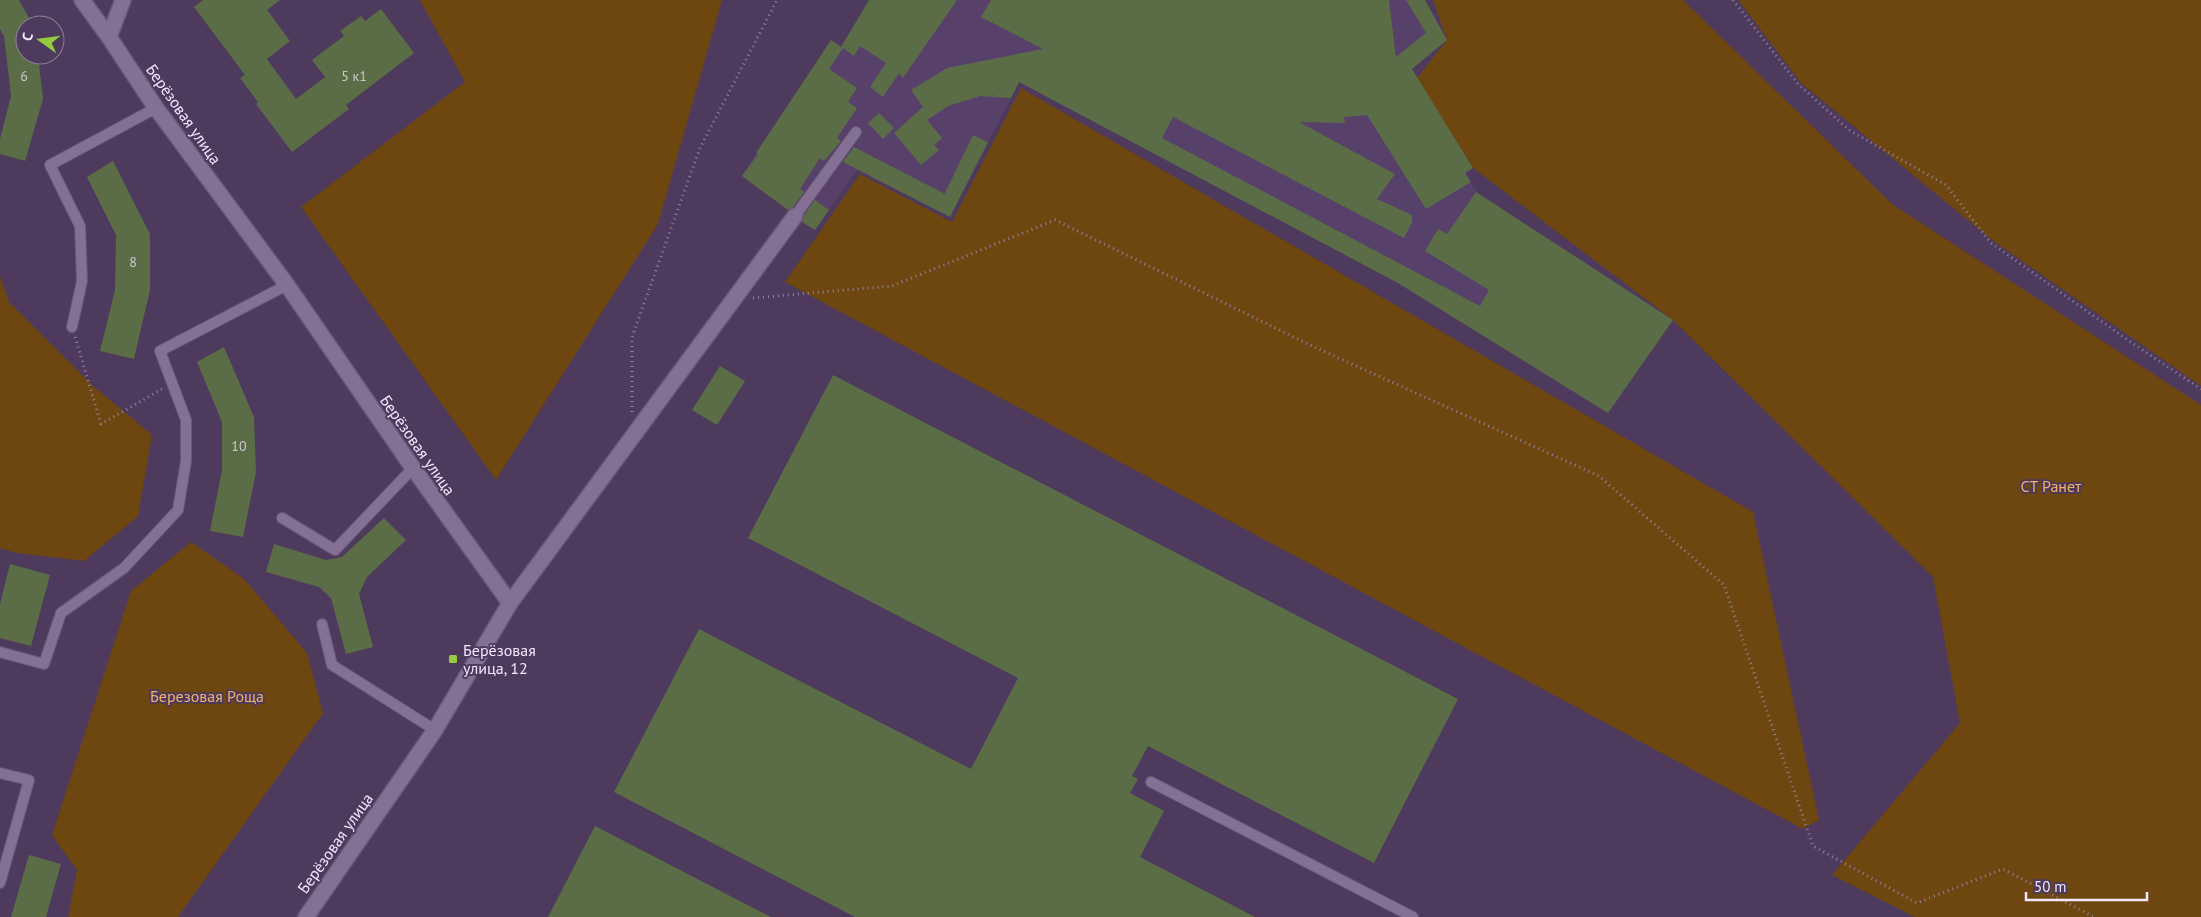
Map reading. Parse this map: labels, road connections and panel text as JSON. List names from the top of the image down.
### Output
{
  "streets": {
    "street": ["Берёзовая улица"]
  },
  "parks": ["СТ Ранет", "Березовая Роща"],
  "places": {
    "transit": ["Берёзовая улица, 12"]
  },
  "house_numbers": [
    "6",
    "5 к1",
    "8",
    "10"
  ],
  "scale_bar": "50 m",
  "north": "left"
}
